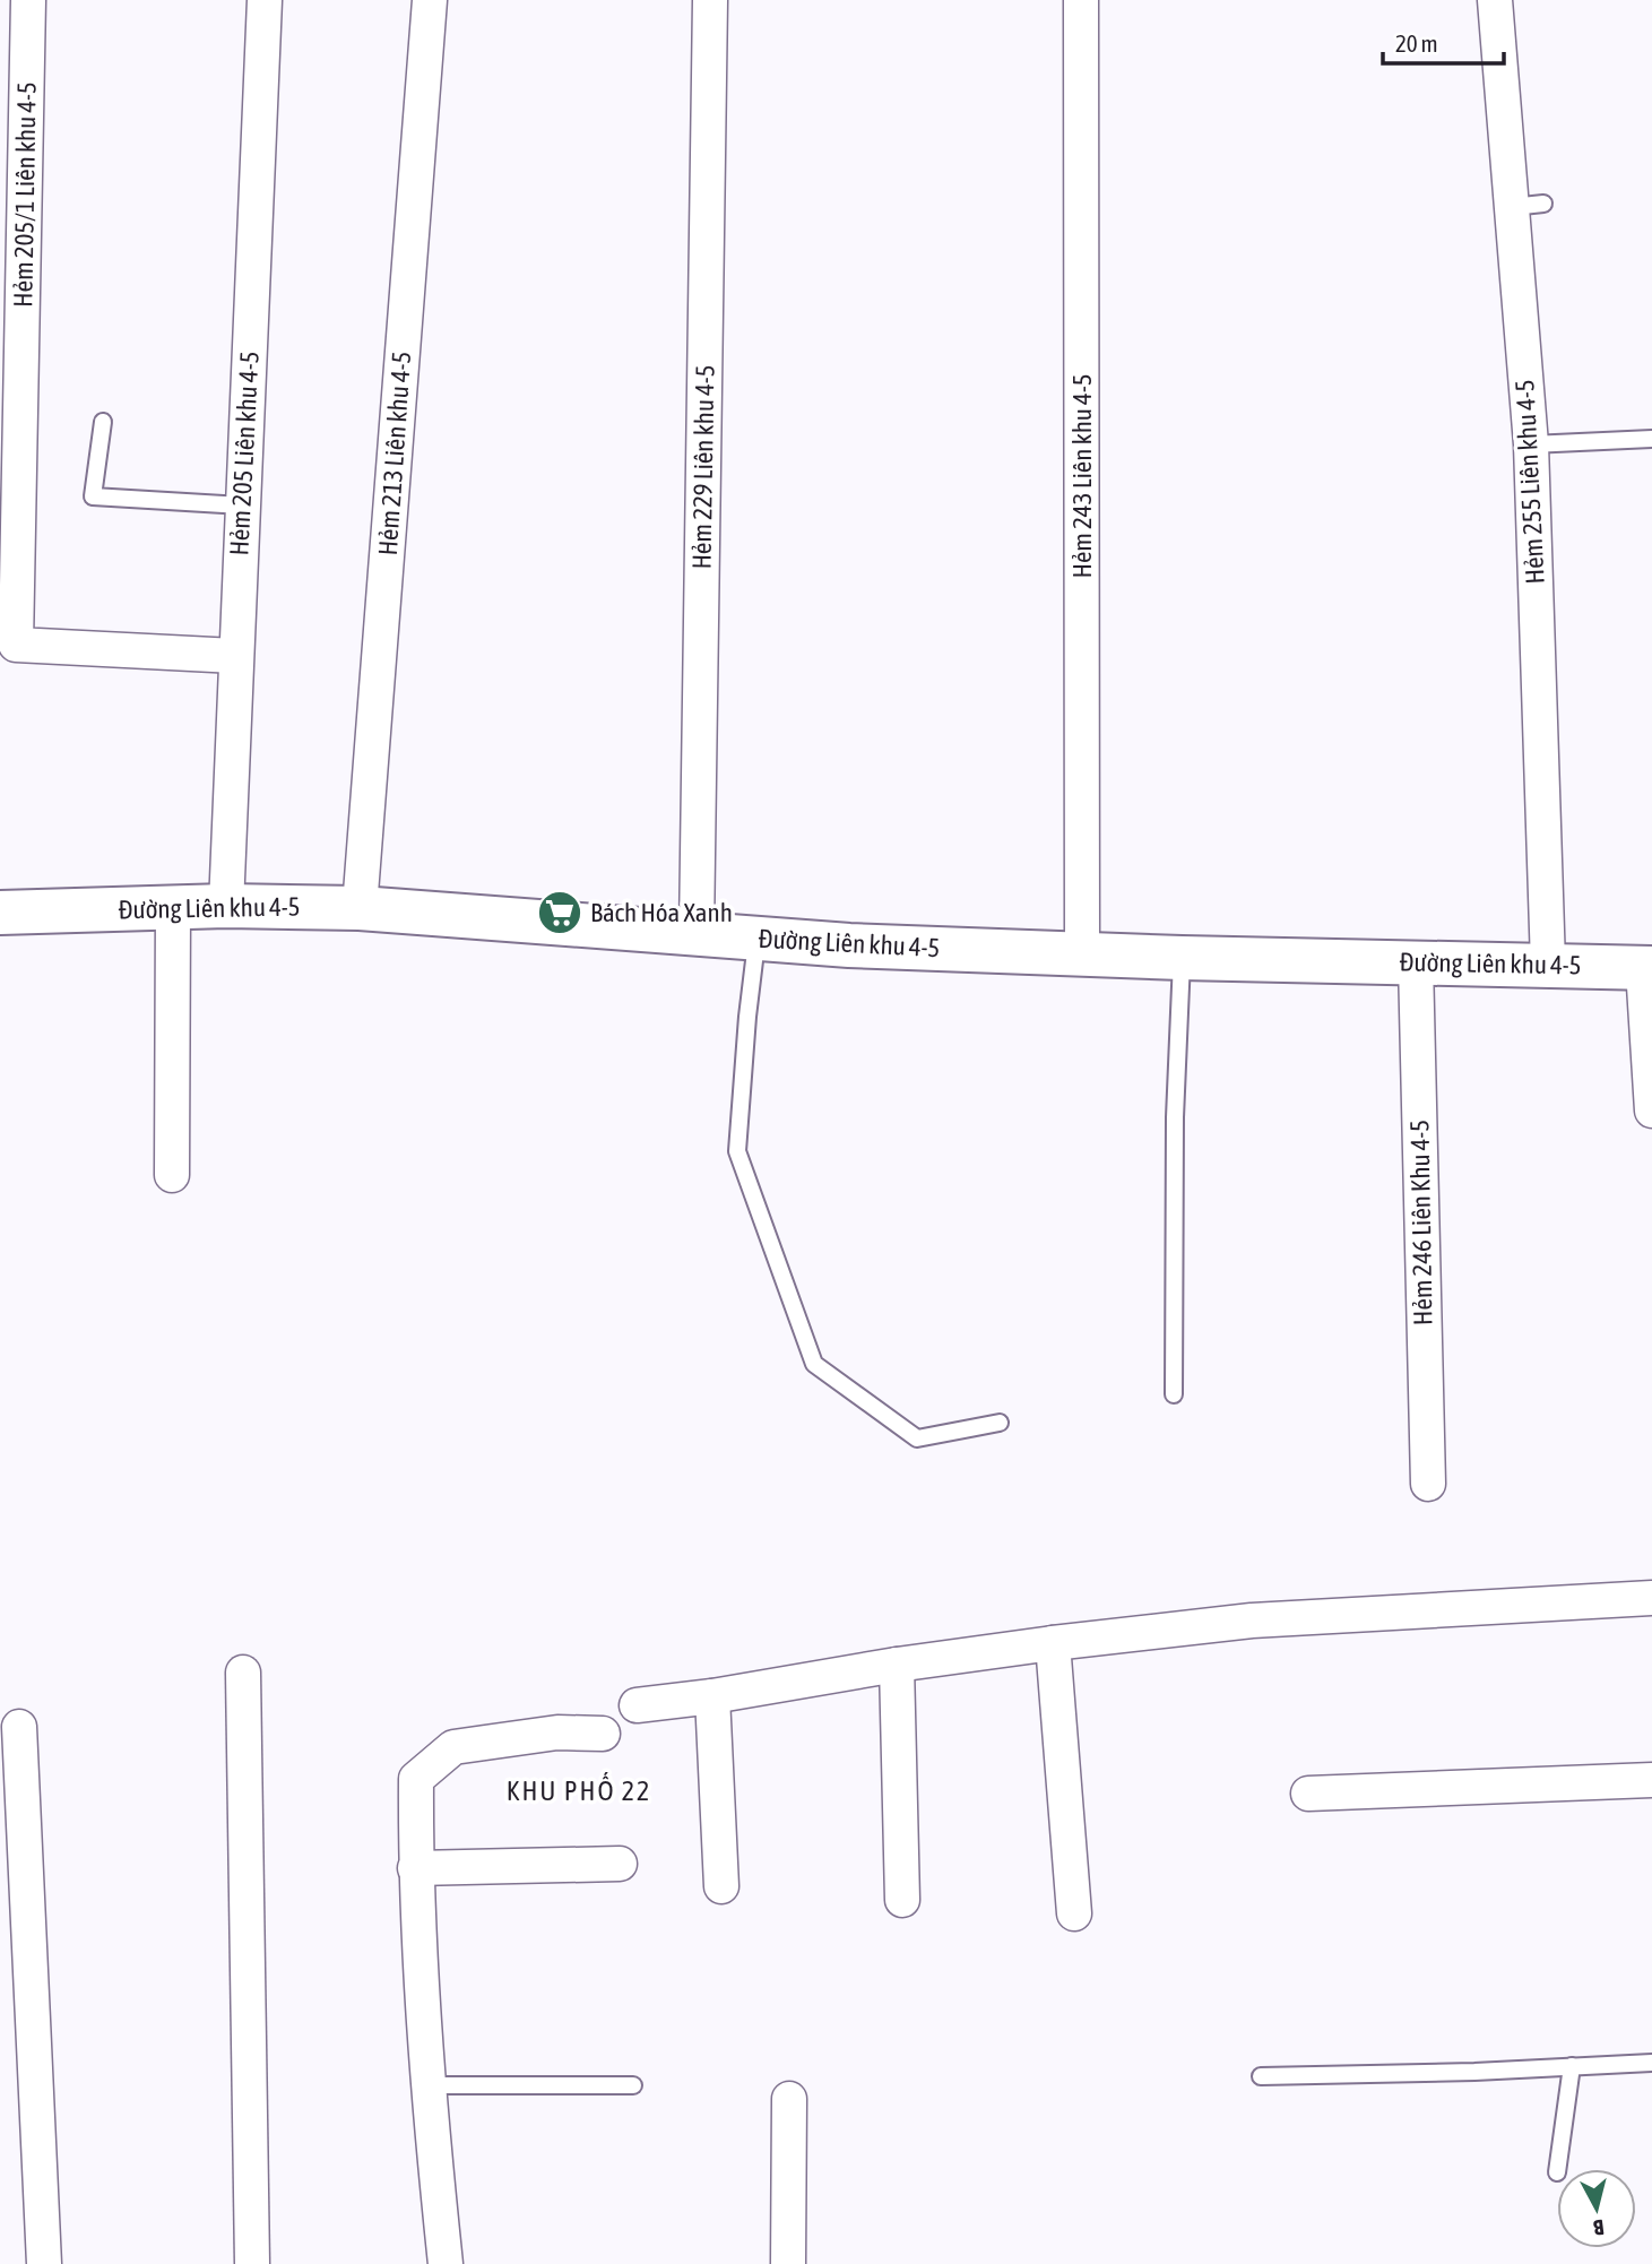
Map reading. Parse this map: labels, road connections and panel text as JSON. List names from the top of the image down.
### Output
{
  "streets": {
    "street": [
      "Hẻm 205/1 Liên khu 4-5",
      "Hẻm 205 Liên khu 4-5",
      "Hẻm 213 Liên khu 4-5",
      "Hẻm 229 Liên khu 4-5",
      "Hẻm 243 Liên khu 4-5",
      "Hẻm 255 Liên khu 4-5",
      "Đường Liên khu 4-5",
      "Hẻm 246 Liên Khu 4-5"
    ]
  },
  "crossings": [
    ["Hẻm 205/1 Liên khu 4-5", "Hẻm 205 Liên khu 4-5"],
    ["Hẻm 205 Liên khu 4-5", "Đường Liên khu 4-5"],
    ["Hẻm 213 Liên khu 4-5", "Đường Liên khu 4-5"],
    ["Hẻm 229 Liên khu 4-5", "Đường Liên khu 4-5"],
    ["Hẻm 243 Liên khu 4-5", "Đường Liên khu 4-5"],
    ["Hẻm 255 Liên khu 4-5", "Đường Liên khu 4-5"],
    ["Đường Liên khu 4-5", "Hẻm 246 Liên Khu 4-5"]
  ],
  "districts": ["KHU PHỐ 22"],
  "places": {
    "supermarket": ["Bách Hóa Xanh"]
  },
  "scale_bar": "20 m",
  "north": "bottom"
}
